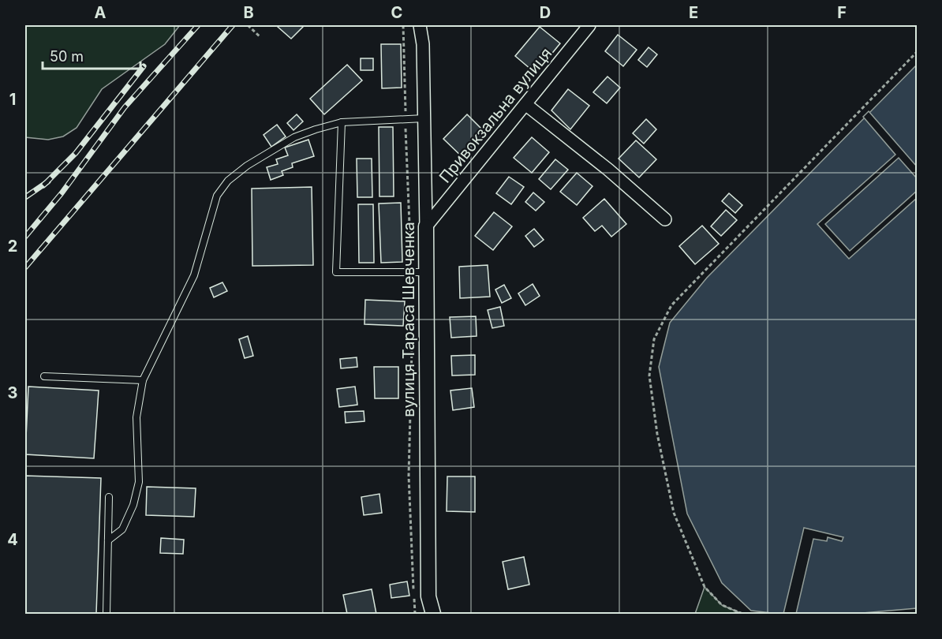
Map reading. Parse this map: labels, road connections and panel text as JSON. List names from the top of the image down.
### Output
{
  "streets": {
    "street": ["Привокзальна вулиця", "вулиця Тараса Шевченка"]
  },
  "crossings": [
    ["Привокзальна вулиця", "вулиця Тараса Шевченка"]
  ],
  "scale_bar": "50 m",
  "grid": {
    "columns": [
      "A",
      "B",
      "C",
      "D",
      "E",
      "F"
    ],
    "rows": [
      "1",
      "2",
      "3",
      "4"
    ]
  }
}
